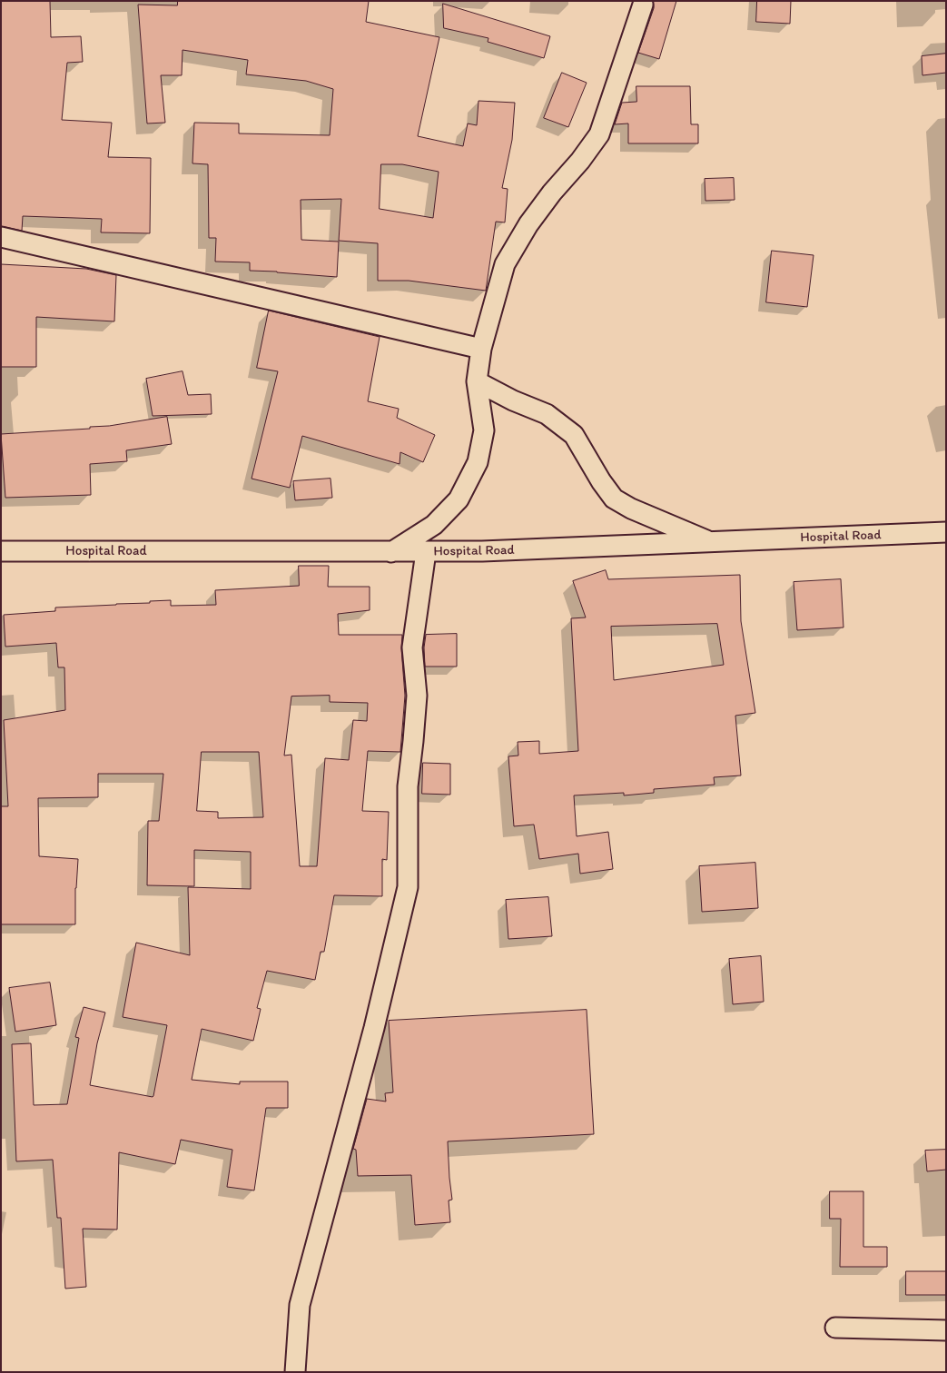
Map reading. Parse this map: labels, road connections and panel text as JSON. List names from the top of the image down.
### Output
{
  "streets": {
    "street": ["Hospital Road"]
  }
}
